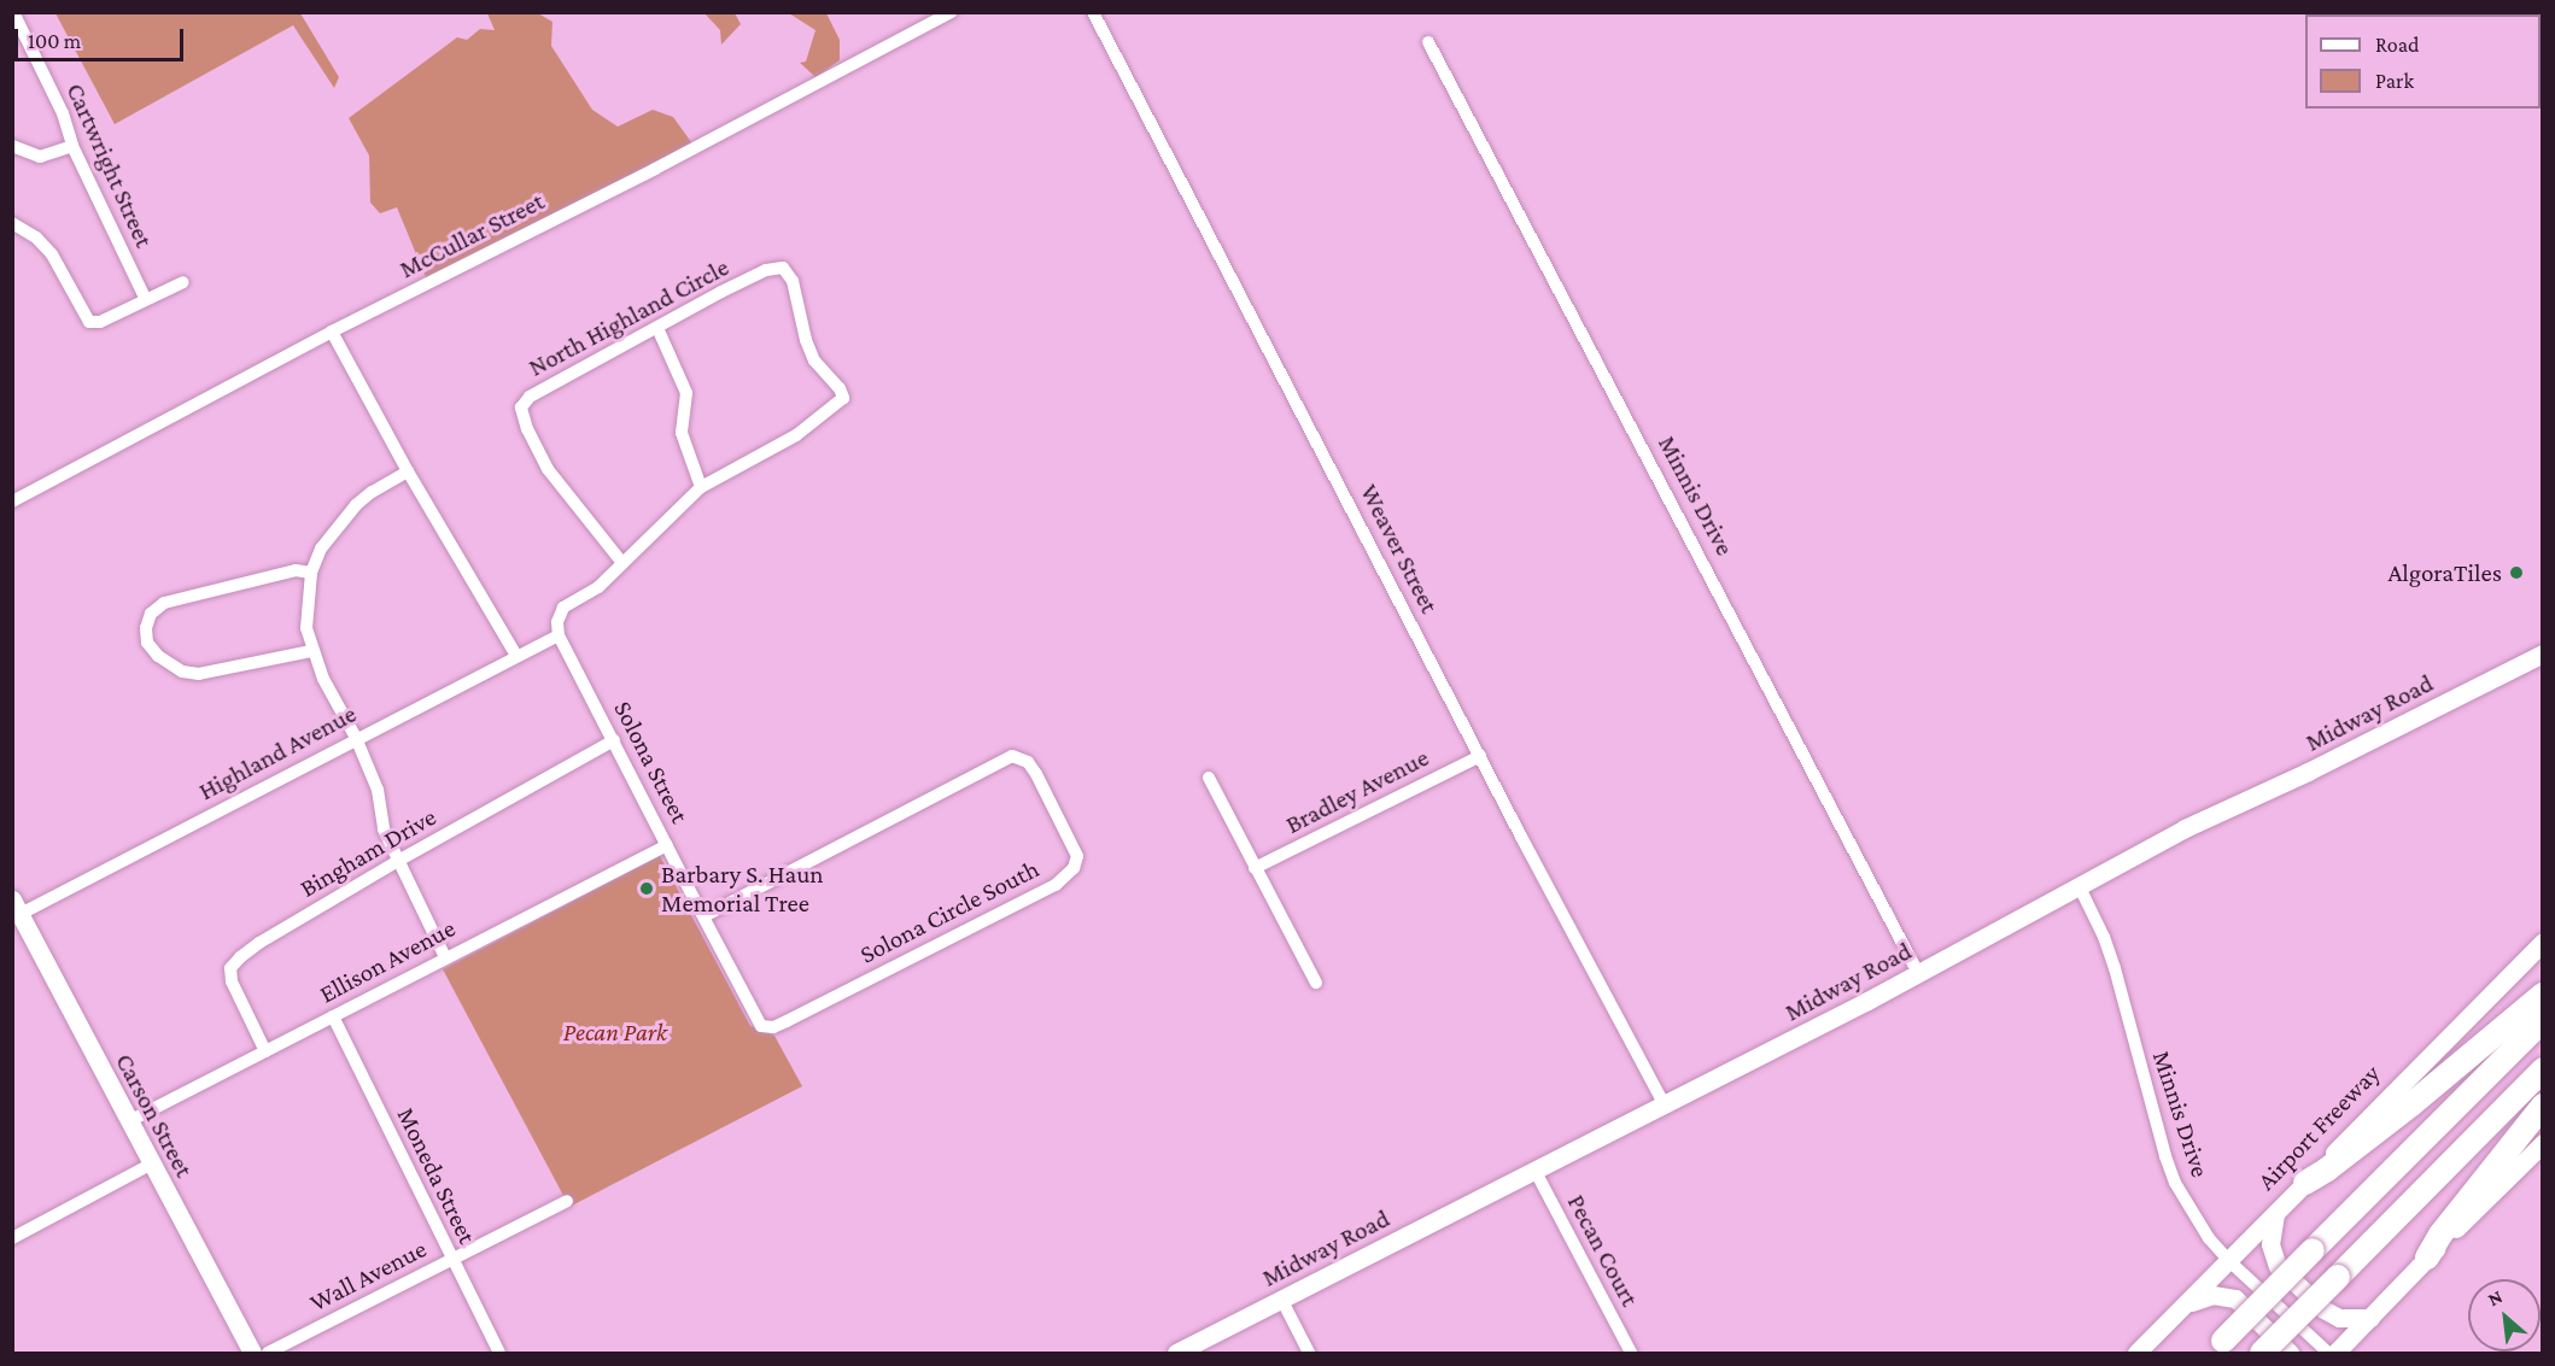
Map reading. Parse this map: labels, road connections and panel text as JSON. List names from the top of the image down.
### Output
{
  "streets": {
    "main road": ["Midway Road", "Carson Street", "Airport Freeway"],
    "street": [
      "Cartwright Street",
      "McCullar Street",
      "North Highland Circle",
      "Minnis Drive",
      "Weaver Street",
      "Highland Avenue",
      "Solona Street",
      "Bradley Avenue",
      "Bingham Drive",
      "Solona Circle South",
      "Ellison Avenue",
      "Moneda Street",
      "Pecan Court",
      "Wall Avenue"
    ]
  },
  "crossings": [
    ["Minnis Drive", "Midway Road"],
    ["Minnis Drive", "Airport Freeway"],
    ["Weaver Street", "Midway Road"],
    ["Weaver Street", "Bradley Avenue"],
    ["Midway Road", "Pecan Court"],
    ["Highland Avenue", "Solona Street"],
    ["Highland Avenue", "Carson Street"],
    ["Solona Street", "Bingham Drive"],
    ["Solona Street", "Solona Circle South"],
    ["Solona Street", "Ellison Avenue"],
    ["Bingham Drive", "Ellison Avenue"],
    ["Ellison Avenue", "Carson Street"],
    ["Ellison Avenue", "Moneda Street"],
    ["Moneda Street", "Wall Avenue"]
  ],
  "parks": ["Pecan Park"],
  "places": ["AlgoraTiles", "Barbary S. Haun Memorial Tree"],
  "legend": ["Road", "Park"],
  "scale_bar": "100 m",
  "north": "top left"
}
